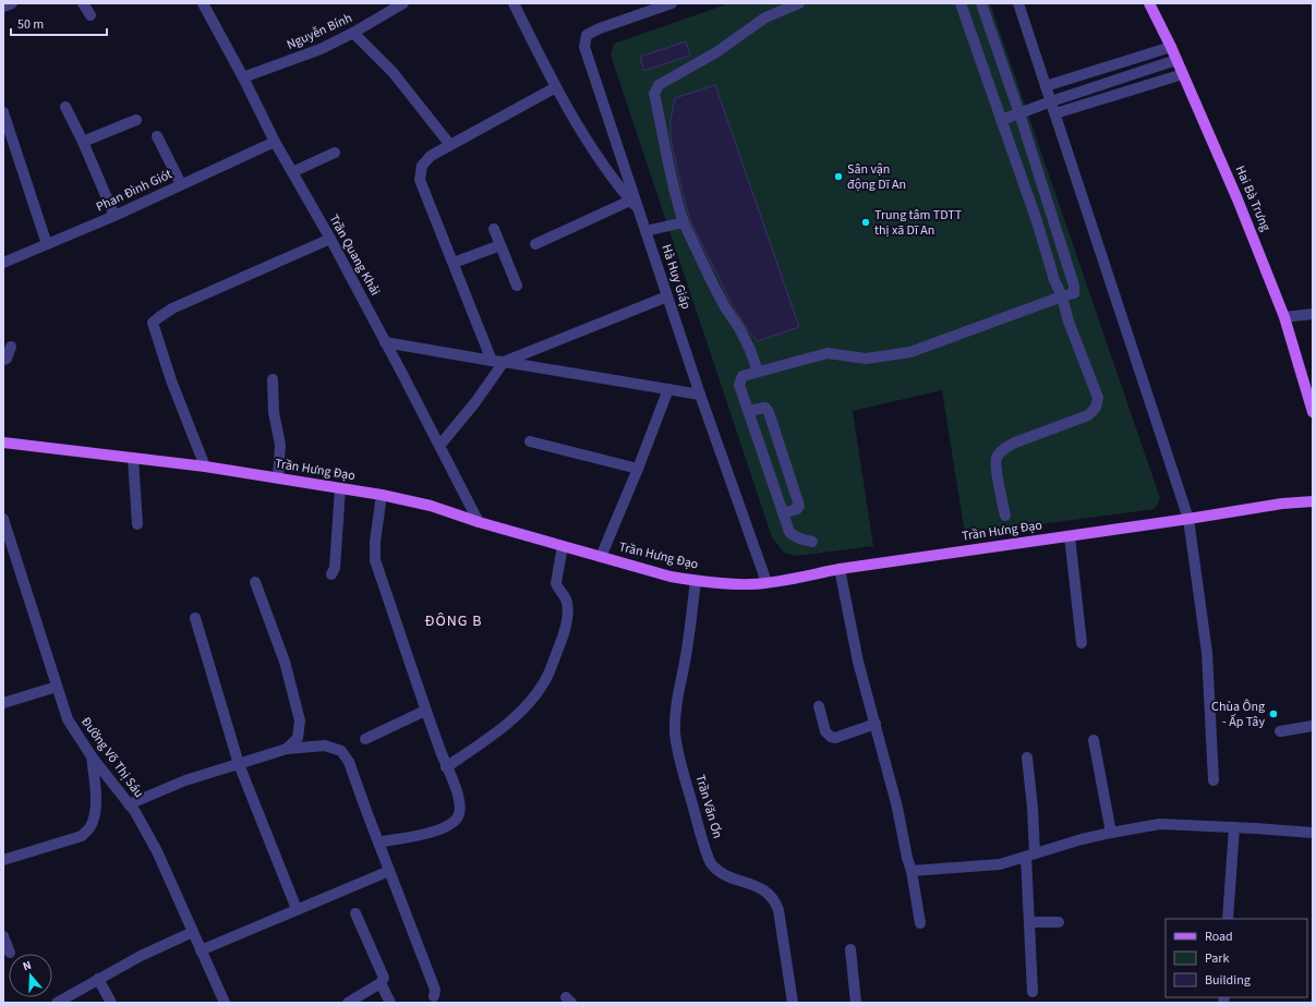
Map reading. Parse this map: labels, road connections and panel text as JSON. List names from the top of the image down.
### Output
{
  "streets": {
    "main road": ["Hai Bà Trưng", "Trần Hưng Đạo"],
    "street": [
      "Nguyễn Bính",
      "Phan Đình Giót",
      "Trần Quang Khải",
      "Hà Huy Giáp",
      "Đường Võ Thị Sáu",
      "Trần Văn Ơn"
    ]
  },
  "crossings": [
    ["Nguyễn Bính", "Trần Quang Khải"],
    ["Phan Đình Giót", "Trần Quang Khải"],
    ["Trần Quang Khải", "Trần Hưng Đạo"],
    ["Hà Huy Giáp", "Trần Hưng Đạo"],
    ["Trần Hưng Đạo", "Trần Văn Ơn"]
  ],
  "districts": ["ĐÔNG B"],
  "places": ["Sân vận động Dĩ An", "Trung tâm TDTT thị xã Dĩ An", "Chùa Ông - Ấp Tây"],
  "legend": ["Road", "Park", "Building"],
  "scale_bar": "50 m",
  "north": "top"
}
